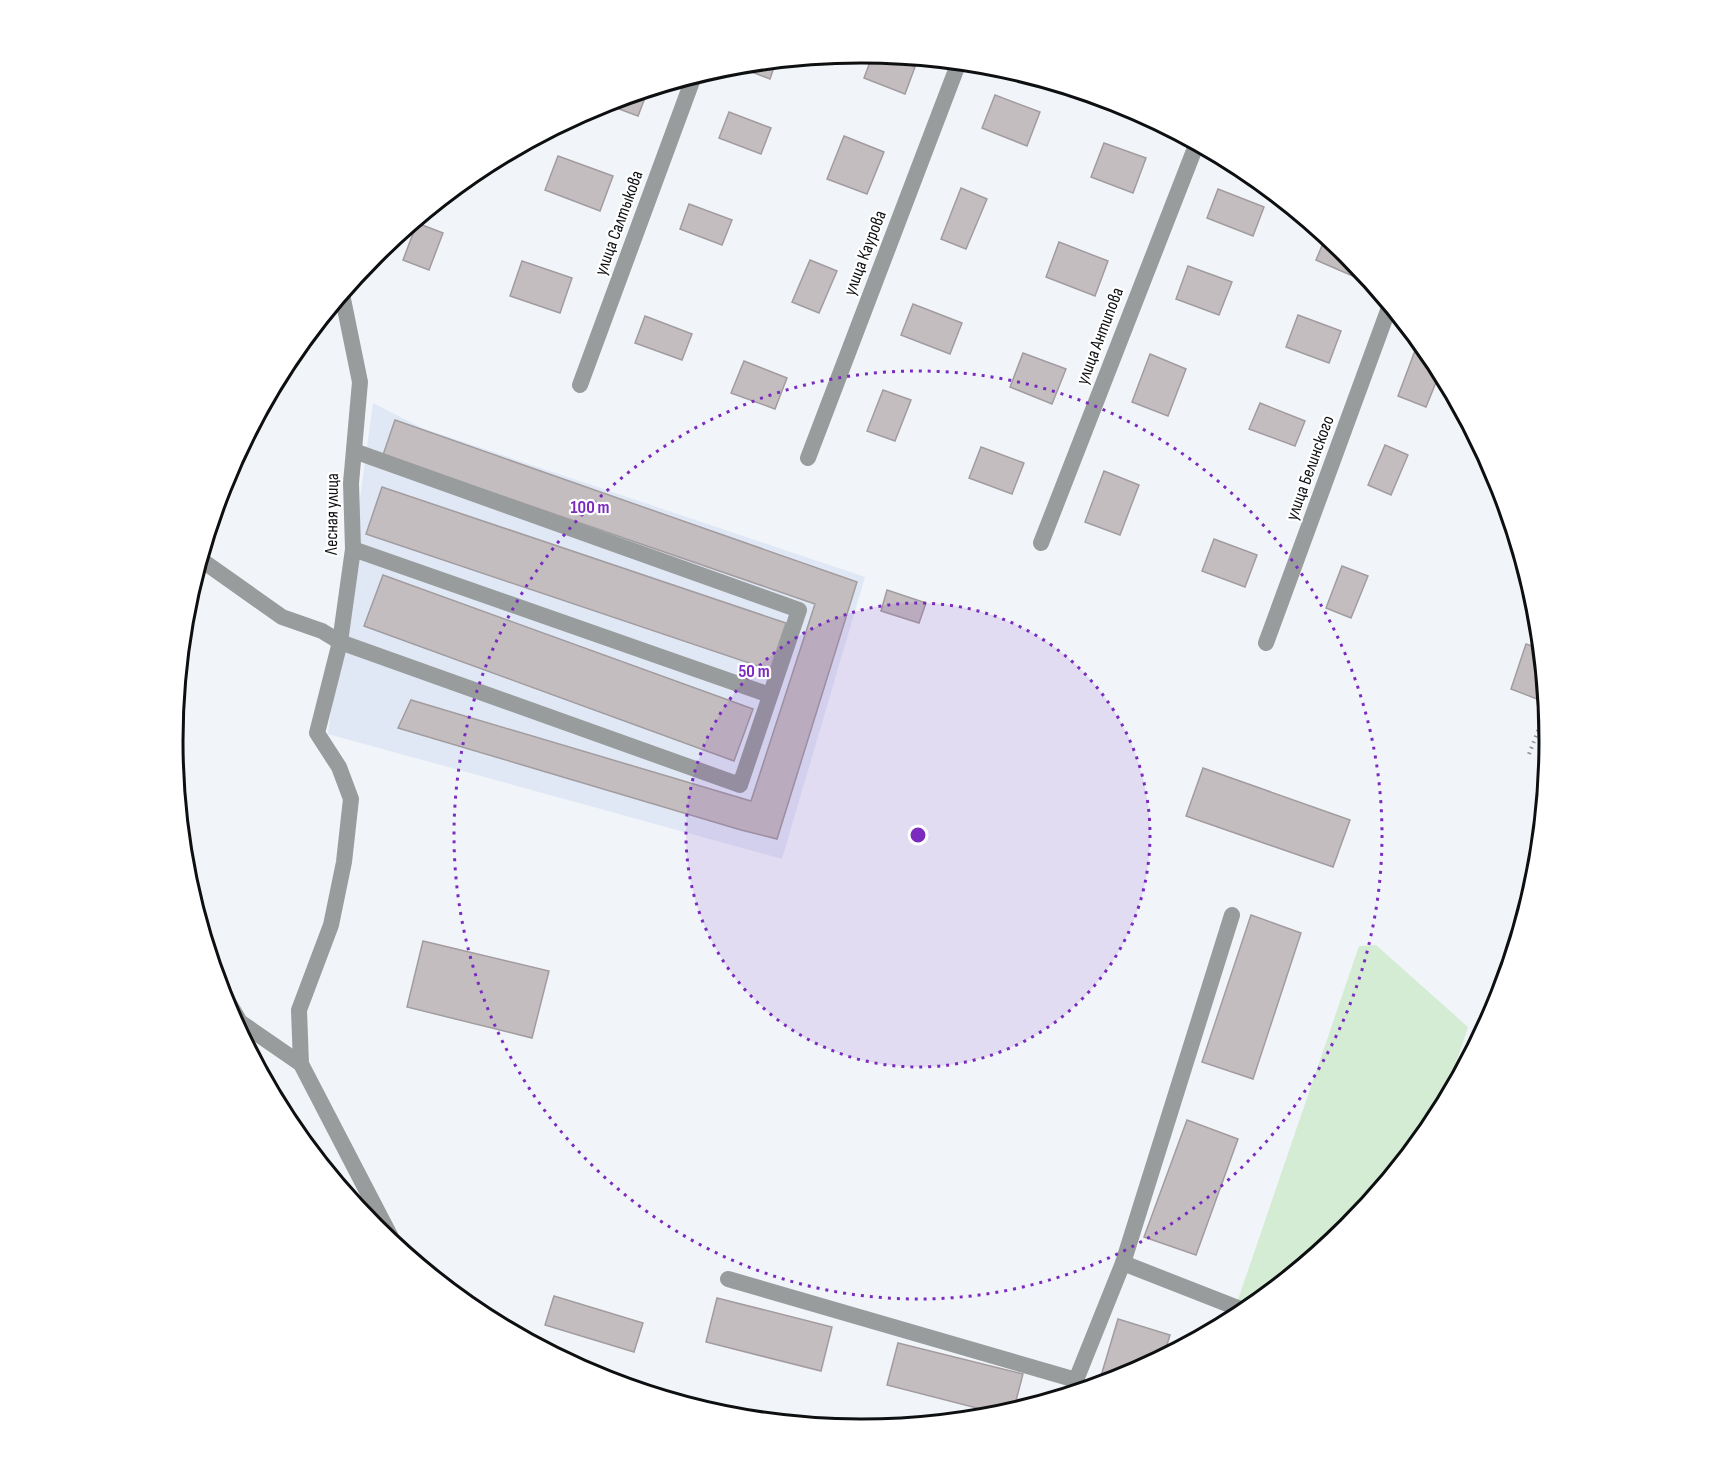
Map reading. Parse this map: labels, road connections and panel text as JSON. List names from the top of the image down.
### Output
{
  "streets": {
    "street": [
      "улица Салтыкова",
      "улица Каурова",
      "улица Антипова",
      "улица Белинского",
      "Лесная улица"
    ]
  },
  "rings": ["100 m", "50 m"]
}
